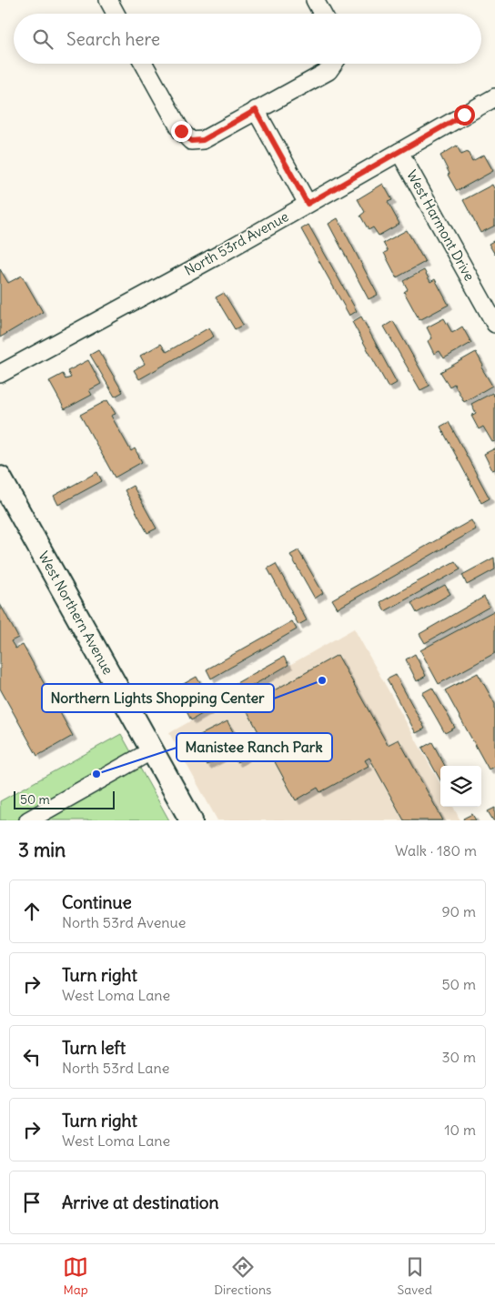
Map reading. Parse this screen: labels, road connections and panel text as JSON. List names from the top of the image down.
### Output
{
  "streets": {
    "main road": ["West Northern Avenue"],
    "street": ["West Harmont Drive", "North 53rd Avenue"]
  },
  "crossings": [
    ["West Harmont Drive", "North 53rd Avenue"]
  ],
  "places": ["Northern Lights Shopping Center", "Manistee Ranch Park"],
  "scale_bar": "50 m",
  "page": {
    "search": "Search here",
    "scale": "50 m",
    "heading": ["3 min", "Walk · 180 m"],
    "list": [
      ["Continue", "North 53rd Avenue", "90 m"],
      ["Turn right", "West Loma Lane", "50 m"],
      ["Turn left", "North 53rd Lane", "30 m"],
      ["Turn right", "West Loma Lane", "10 m"],
      "Arrive at destination"
    ],
    "nav": ["Map", "Directions", "Saved"]
  }
}
